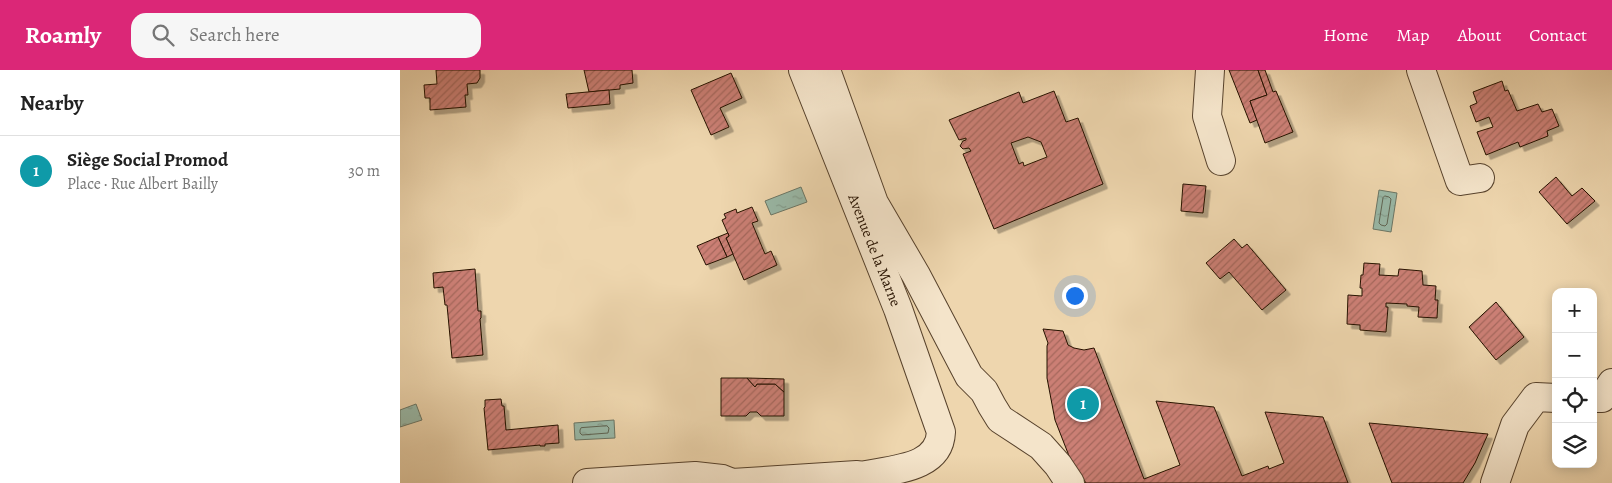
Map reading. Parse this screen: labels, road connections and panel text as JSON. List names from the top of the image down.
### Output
{
  "streets": {
    "street": ["Avenue de la Marne"]
  },
  "page": {
    "header": "Roamly",
    "search": "Search here",
    "nav": [
      "Home",
      "Map",
      "About",
      "Contact"
    ],
    "heading": "Nearby",
    "list": [
      {
        "mark": "1",
        "name": "Siège Social Promod",
        "note": "Place · Rue Albert Bailly",
        "value": "30 m"
      }
    ],
    "map_buttons": ["+", "−"],
    "pins": "1"
  }
}
